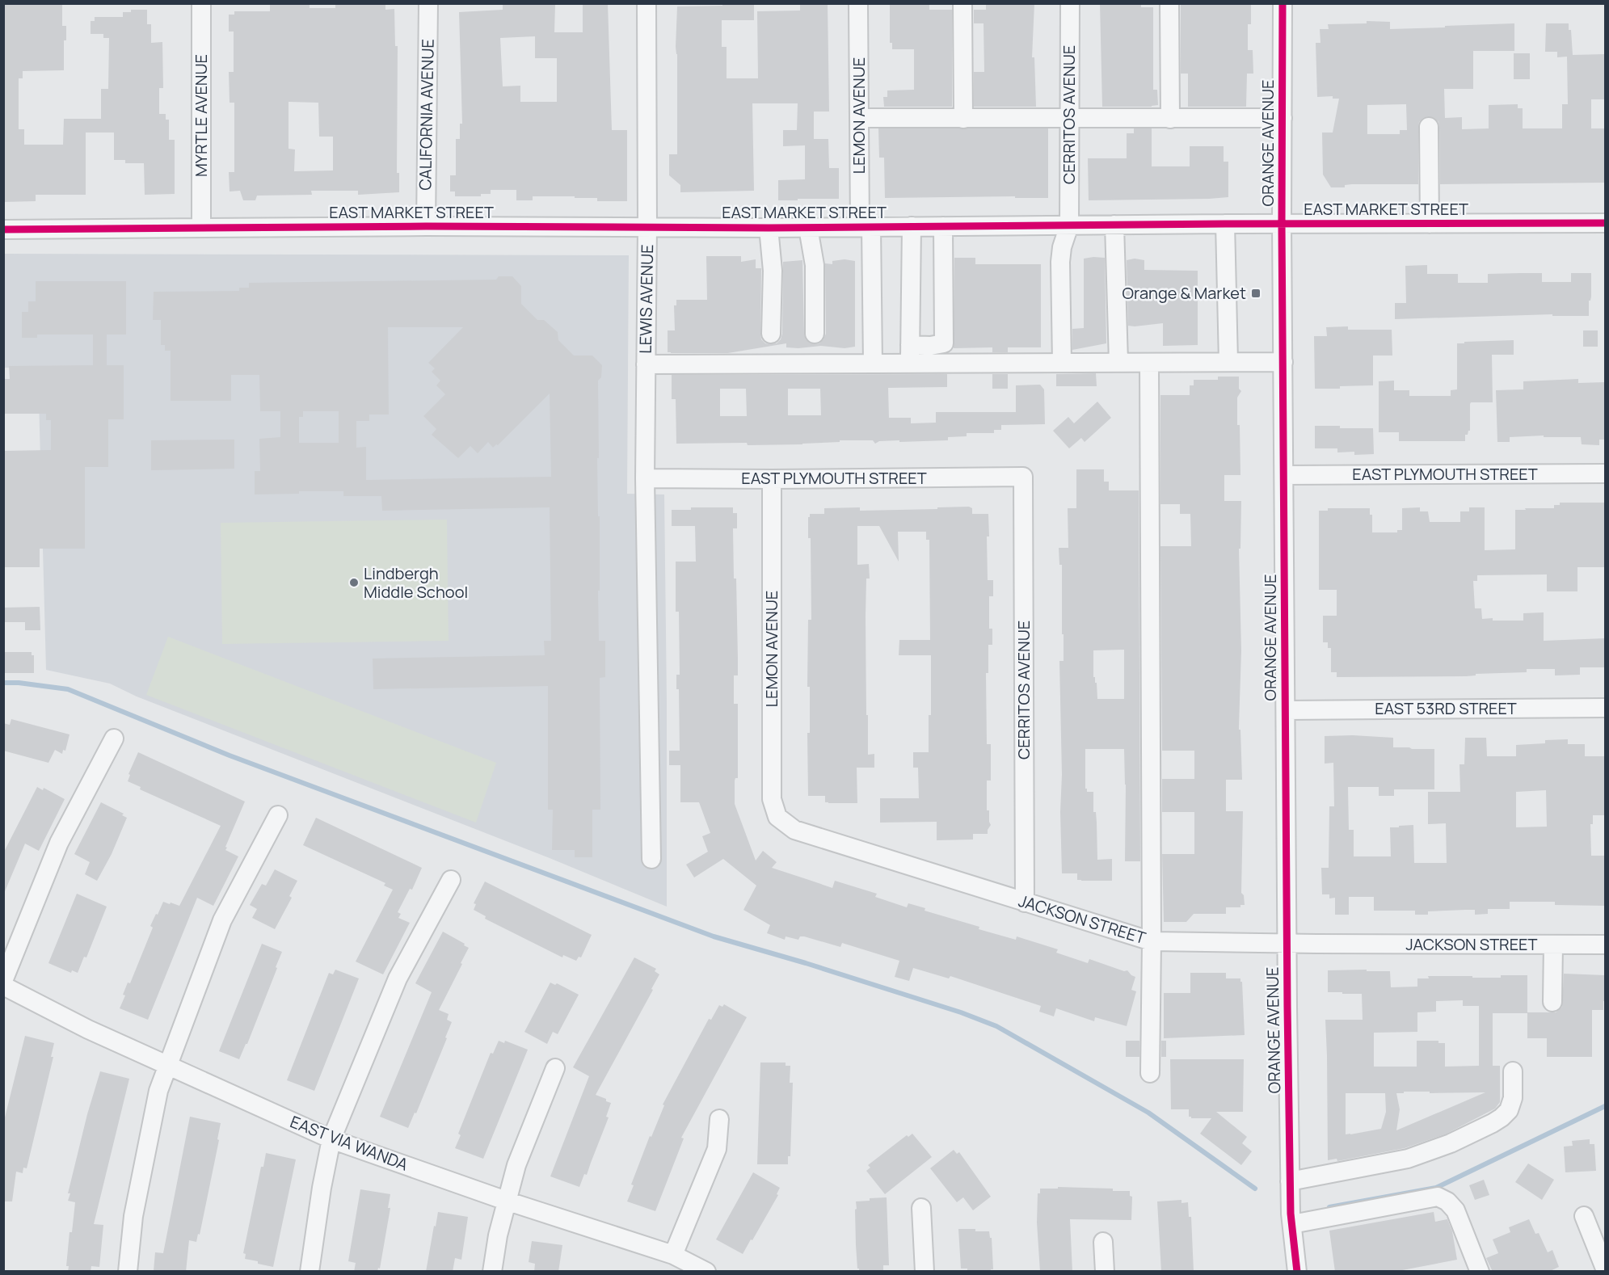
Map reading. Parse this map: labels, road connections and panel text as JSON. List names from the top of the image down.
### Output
{
  "streets": {
    "street": [
      "CALIFORNIA AVENUE",
      "CERRITOS AVENUE",
      "MYRTLE AVENUE",
      "LEMON AVENUE",
      "ORANGE AVENUE",
      "EAST MARKET STREET",
      "LEWIS AVENUE",
      "EAST PLYMOUTH STREET",
      "EAST 53RD STREET",
      "JACKSON STREET",
      "EAST VIA WANDA"
    ]
  },
  "crossings": [
    ["CALIFORNIA AVENUE", "EAST MARKET STREET"],
    ["CERRITOS AVENUE", "EAST MARKET STREET"],
    ["CERRITOS AVENUE", "EAST PLYMOUTH STREET"],
    ["CERRITOS AVENUE", "JACKSON STREET"],
    ["MYRTLE AVENUE", "EAST MARKET STREET"],
    ["LEMON AVENUE", "EAST MARKET STREET"],
    ["LEMON AVENUE", "EAST PLYMOUTH STREET"],
    ["LEMON AVENUE", "JACKSON STREET"],
    ["ORANGE AVENUE", "EAST MARKET STREET"],
    ["ORANGE AVENUE", "EAST PLYMOUTH STREET"],
    ["ORANGE AVENUE", "EAST 53RD STREET"],
    ["ORANGE AVENUE", "JACKSON STREET"],
    ["EAST MARKET STREET", "LEWIS AVENUE"],
    ["LEWIS AVENUE", "EAST PLYMOUTH STREET"]
  ],
  "places": {
    "transit": ["Orange & Market"],
    "other": ["Lindbergh Middle School"]
  }
}
